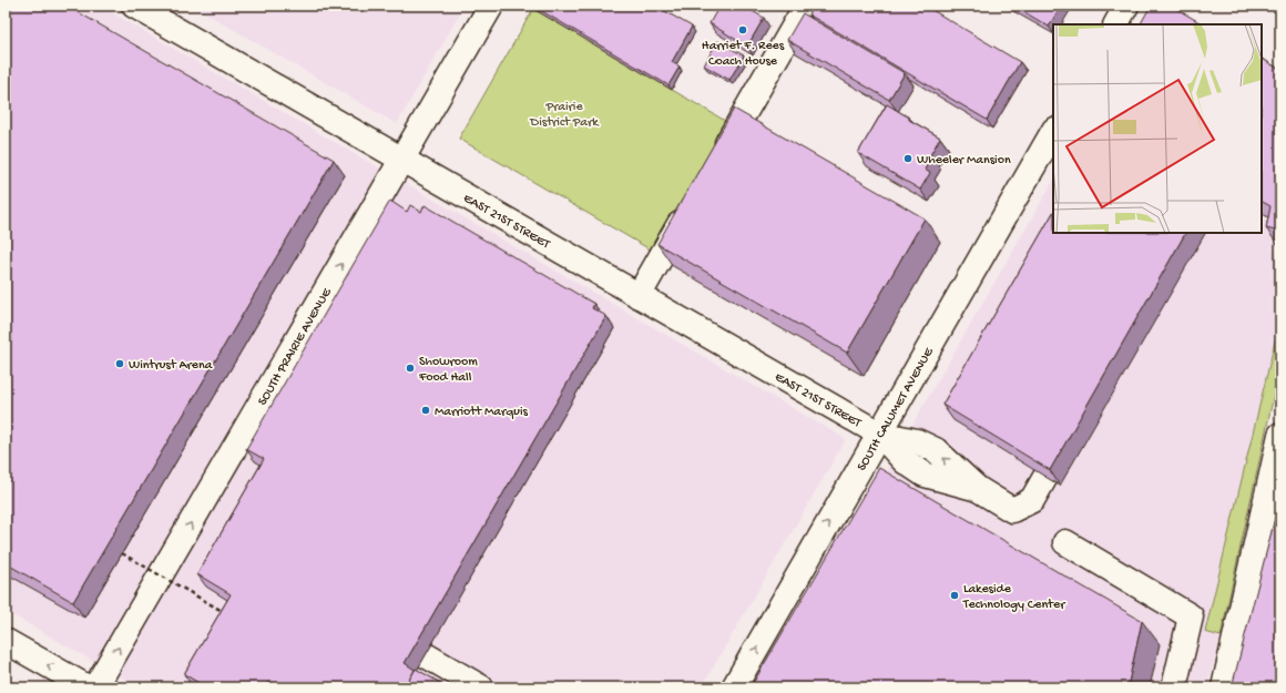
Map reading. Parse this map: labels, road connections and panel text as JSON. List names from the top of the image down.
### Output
{
  "streets": {
    "street": ["EAST 21ST STREET", "SOUTH PRAIRIE AVENUE", "SOUTH CALUMET AVENUE"]
  },
  "crossings": [
    ["EAST 21ST STREET", "SOUTH PRAIRIE AVENUE"],
    ["EAST 21ST STREET", "SOUTH CALUMET AVENUE"]
  ],
  "one_way": ["SOUTH PRAIRIE AVENUE", "SOUTH CALUMET AVENUE"],
  "parks": ["Prairie District Park"],
  "places": [
    "Harriet F. Rees Coach House",
    "Wheeler Mansion",
    "Wintrust Arena",
    "Showroom Food Hall",
    "Marriott Marquis",
    "Lakeside Technology Center"
  ]
}
